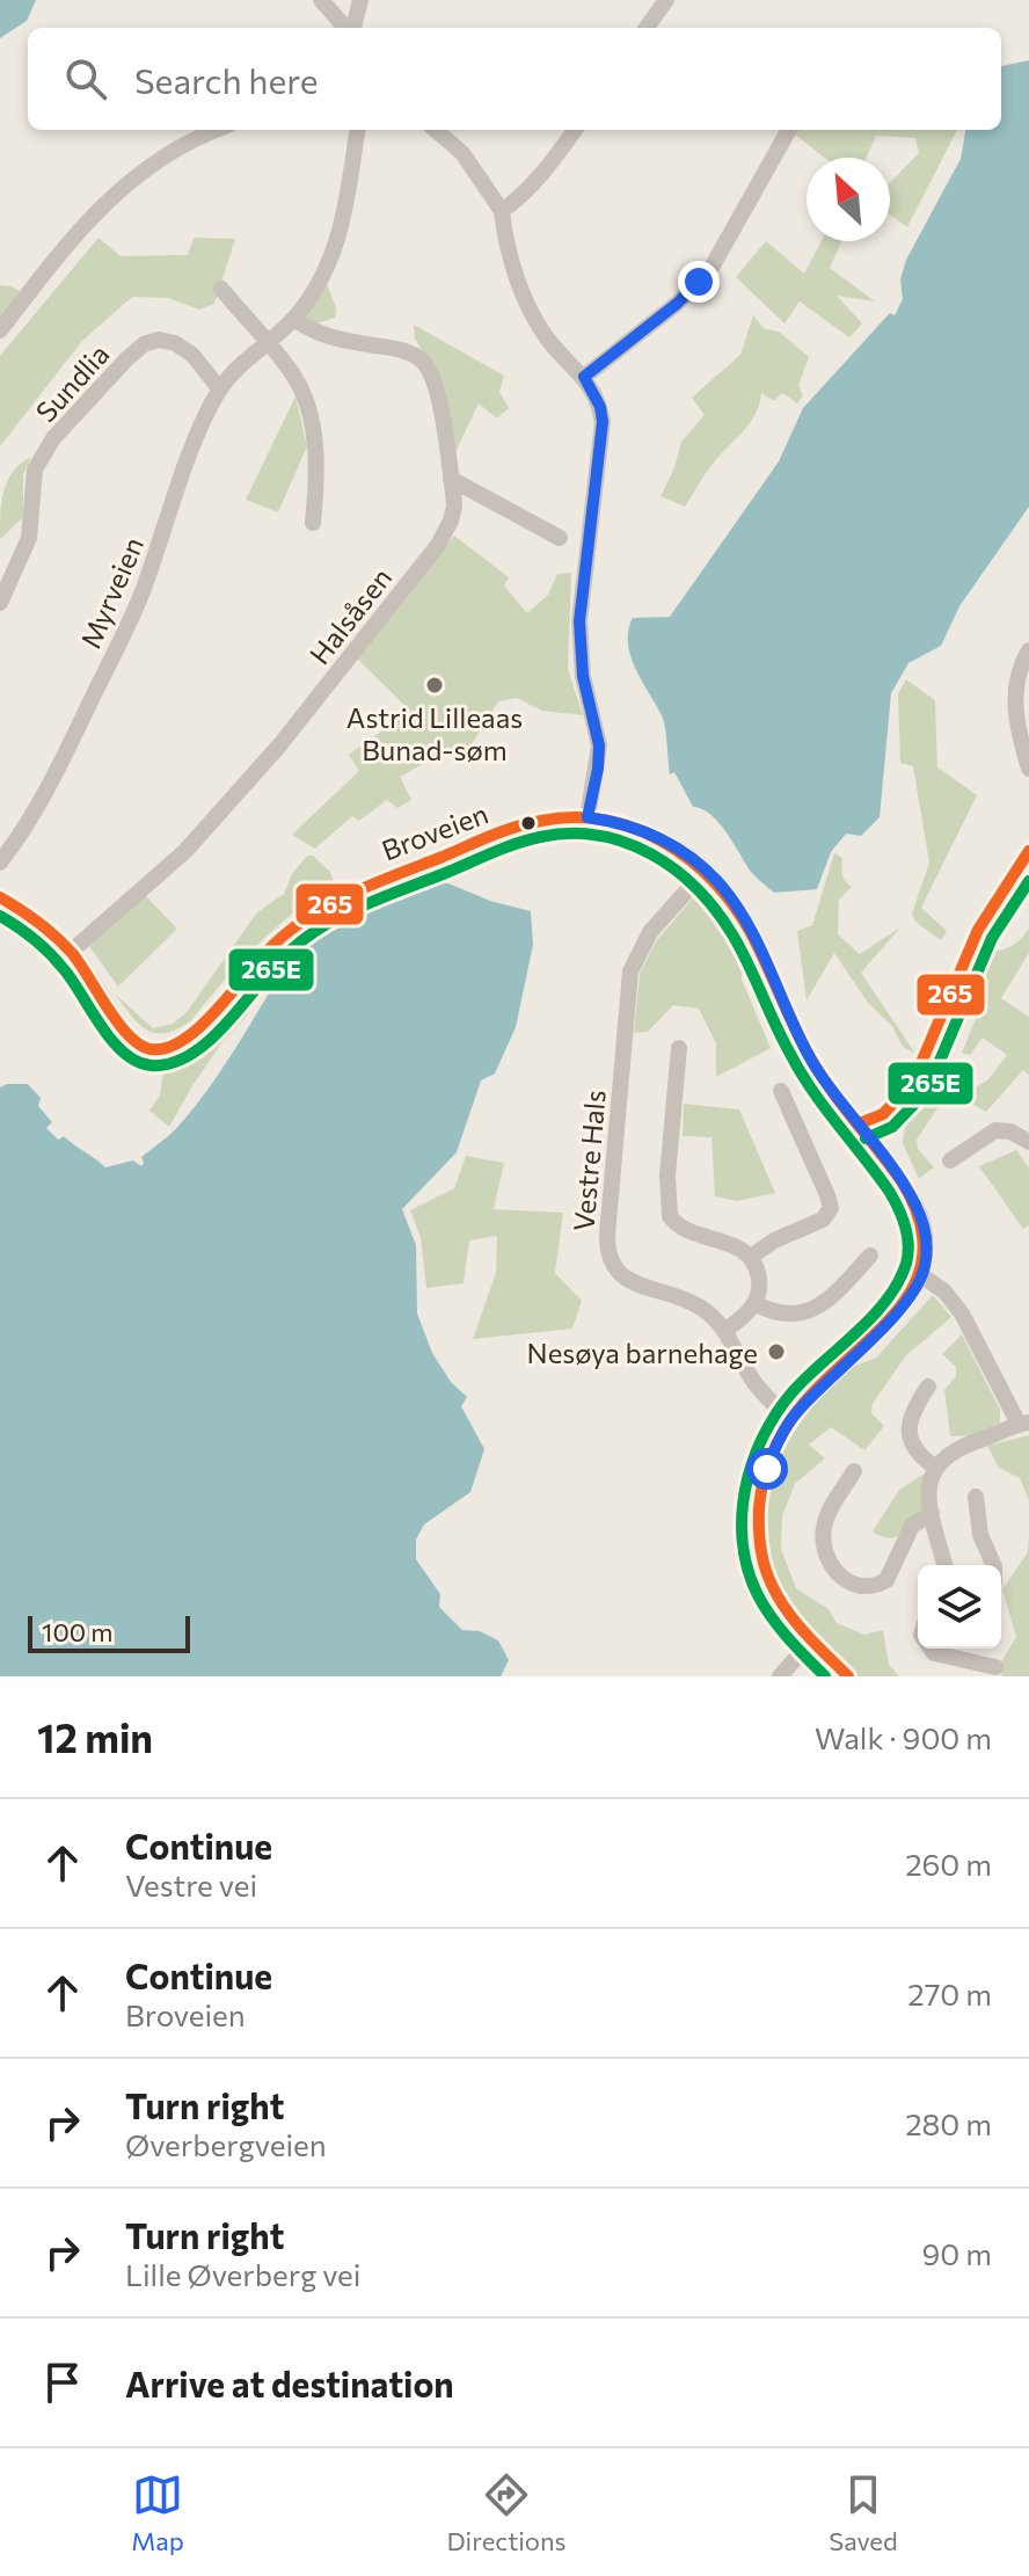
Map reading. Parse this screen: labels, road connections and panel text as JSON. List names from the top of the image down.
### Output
{
  "streets": {
    "street": [
      "Sundlia",
      "Myrveien",
      "Halsåsen",
      "Broveien",
      "Vestre Hals"
    ]
  },
  "crossings": [
    ["Sundlia", "Myrveien"],
    ["Myrveien", "Halsåsen"],
    ["Halsåsen", "Broveien"]
  ],
  "places": ["Astrid Lilleaas Bunad-søm", "Nesøya barnehage"],
  "lines": ["transit line 265", "transit line 265E"],
  "scale_bar": "100 m",
  "north": "top left",
  "page": {
    "search": "Search here",
    "scale": "100 m",
    "heading": ["12 min", "Walk · 900 m"],
    "list": [
      ["Continue", "Vestre vei", "260 m"],
      ["Continue", "Broveien", "270 m"],
      ["Turn right", "Øverbergveien", "280 m"],
      ["Turn right", "Lille Øverberg vei", "90 m"],
      "Arrive at destination"
    ],
    "nav": ["Map", "Directions", "Saved"]
  }
}
